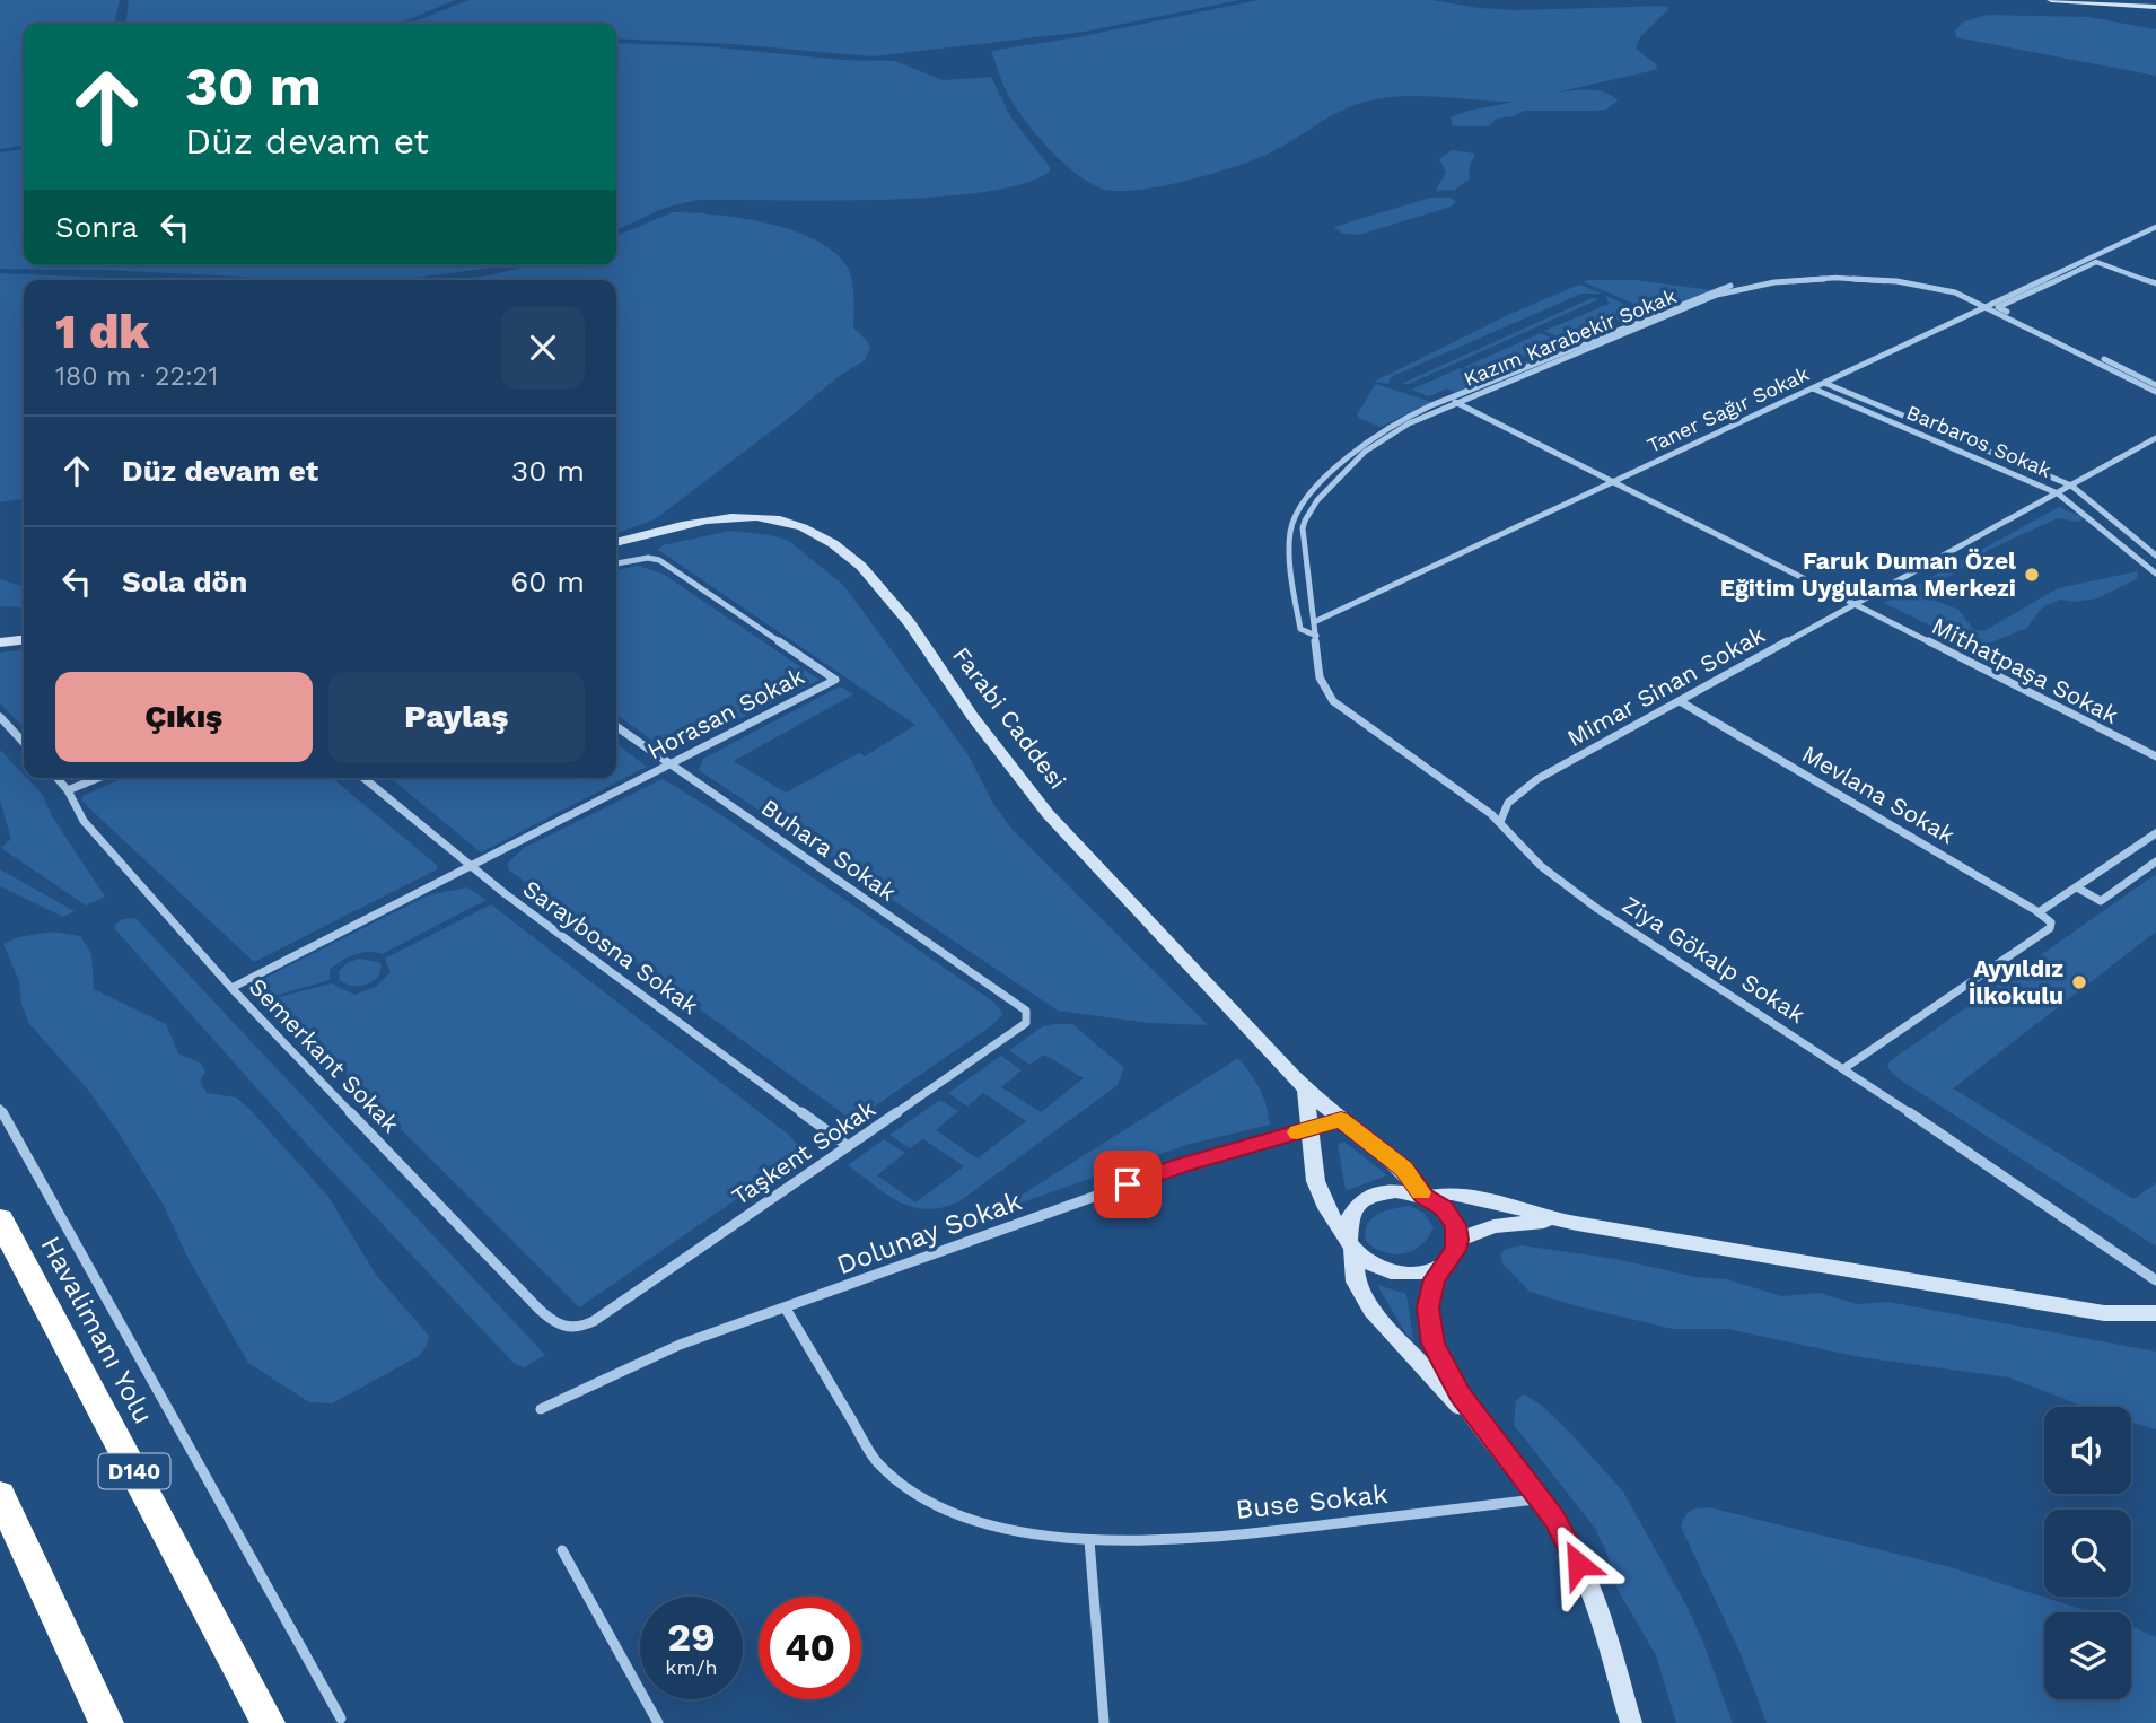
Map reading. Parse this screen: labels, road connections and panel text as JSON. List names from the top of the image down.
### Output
{
  "streets": {
    "highway": ["Havalimanı Yolu", "D140"],
    "street": [
      "Kazım Karabekir Sokak",
      "Taner Sağır Sokak",
      "Barbaros Sokak",
      "Mithatpaşa Sokak",
      "Mimar Sinan Sokak",
      "Horasan Sokak",
      "Farabi Caddesi",
      "Mevlana Sokak",
      "Buhara Sokak",
      "Saraybosna Sokak",
      "Ziya Gökalp Sokak",
      "Semerkant Sokak",
      "Taşkent Sokak",
      "Dolunay Sokak",
      "Buse Sokak"
    ]
  },
  "crossings": [
    ["Kazım Karabekir Sokak", "Taner Sağır Sokak"],
    ["Kazım Karabekir Sokak", "Mithatpaşa Sokak"],
    ["Kazım Karabekir Sokak", "Ziya Gökalp Sokak"],
    ["Taner Sağır Sokak", "Barbaros Sokak"],
    ["Taner Sağır Sokak", "Mithatpaşa Sokak"],
    ["Taner Sağır Sokak", "Ziya Gökalp Sokak"],
    ["Barbaros Sokak", "Mimar Sinan Sokak"],
    ["Mithatpaşa Sokak", "Mimar Sinan Sokak"],
    ["Mimar Sinan Sokak", "Mevlana Sokak"],
    ["Mimar Sinan Sokak", "Ziya Gökalp Sokak"],
    ["Horasan Sokak", "Buhara Sokak"],
    ["Horasan Sokak", "Saraybosna Sokak"],
    ["Horasan Sokak", "Semerkant Sokak"],
    ["Farabi Caddesi", "Dolunay Sokak"],
    ["Mevlana Sokak", "Ziya Gökalp Sokak"],
    ["Buhara Sokak", "Taşkent Sokak"],
    ["Saraybosna Sokak", "Taşkent Sokak"],
    ["Semerkant Sokak", "Taşkent Sokak"],
    ["Dolunay Sokak", "Buse Sokak"]
  ],
  "places": ["Faruk Duman Özel Eğitim Uygulama Merkezi", "Ayyıldız İlkokulu"],
  "page": {
    "turn": ["30 m", "Düz devam et"],
    "then": "Sonra",
    "heading": ["1 dk", "180 m · 22:21"],
    "list": [
      {
        "name": "Düz devam et",
        "value": "30 m"
      },
      {
        "name": "Sola dön",
        "value": "60 m"
      }
    ],
    "buttons": ["Çıkış", "Paylaş"],
    "speed": "29 km/h",
    "limit": "40"
  }
}
